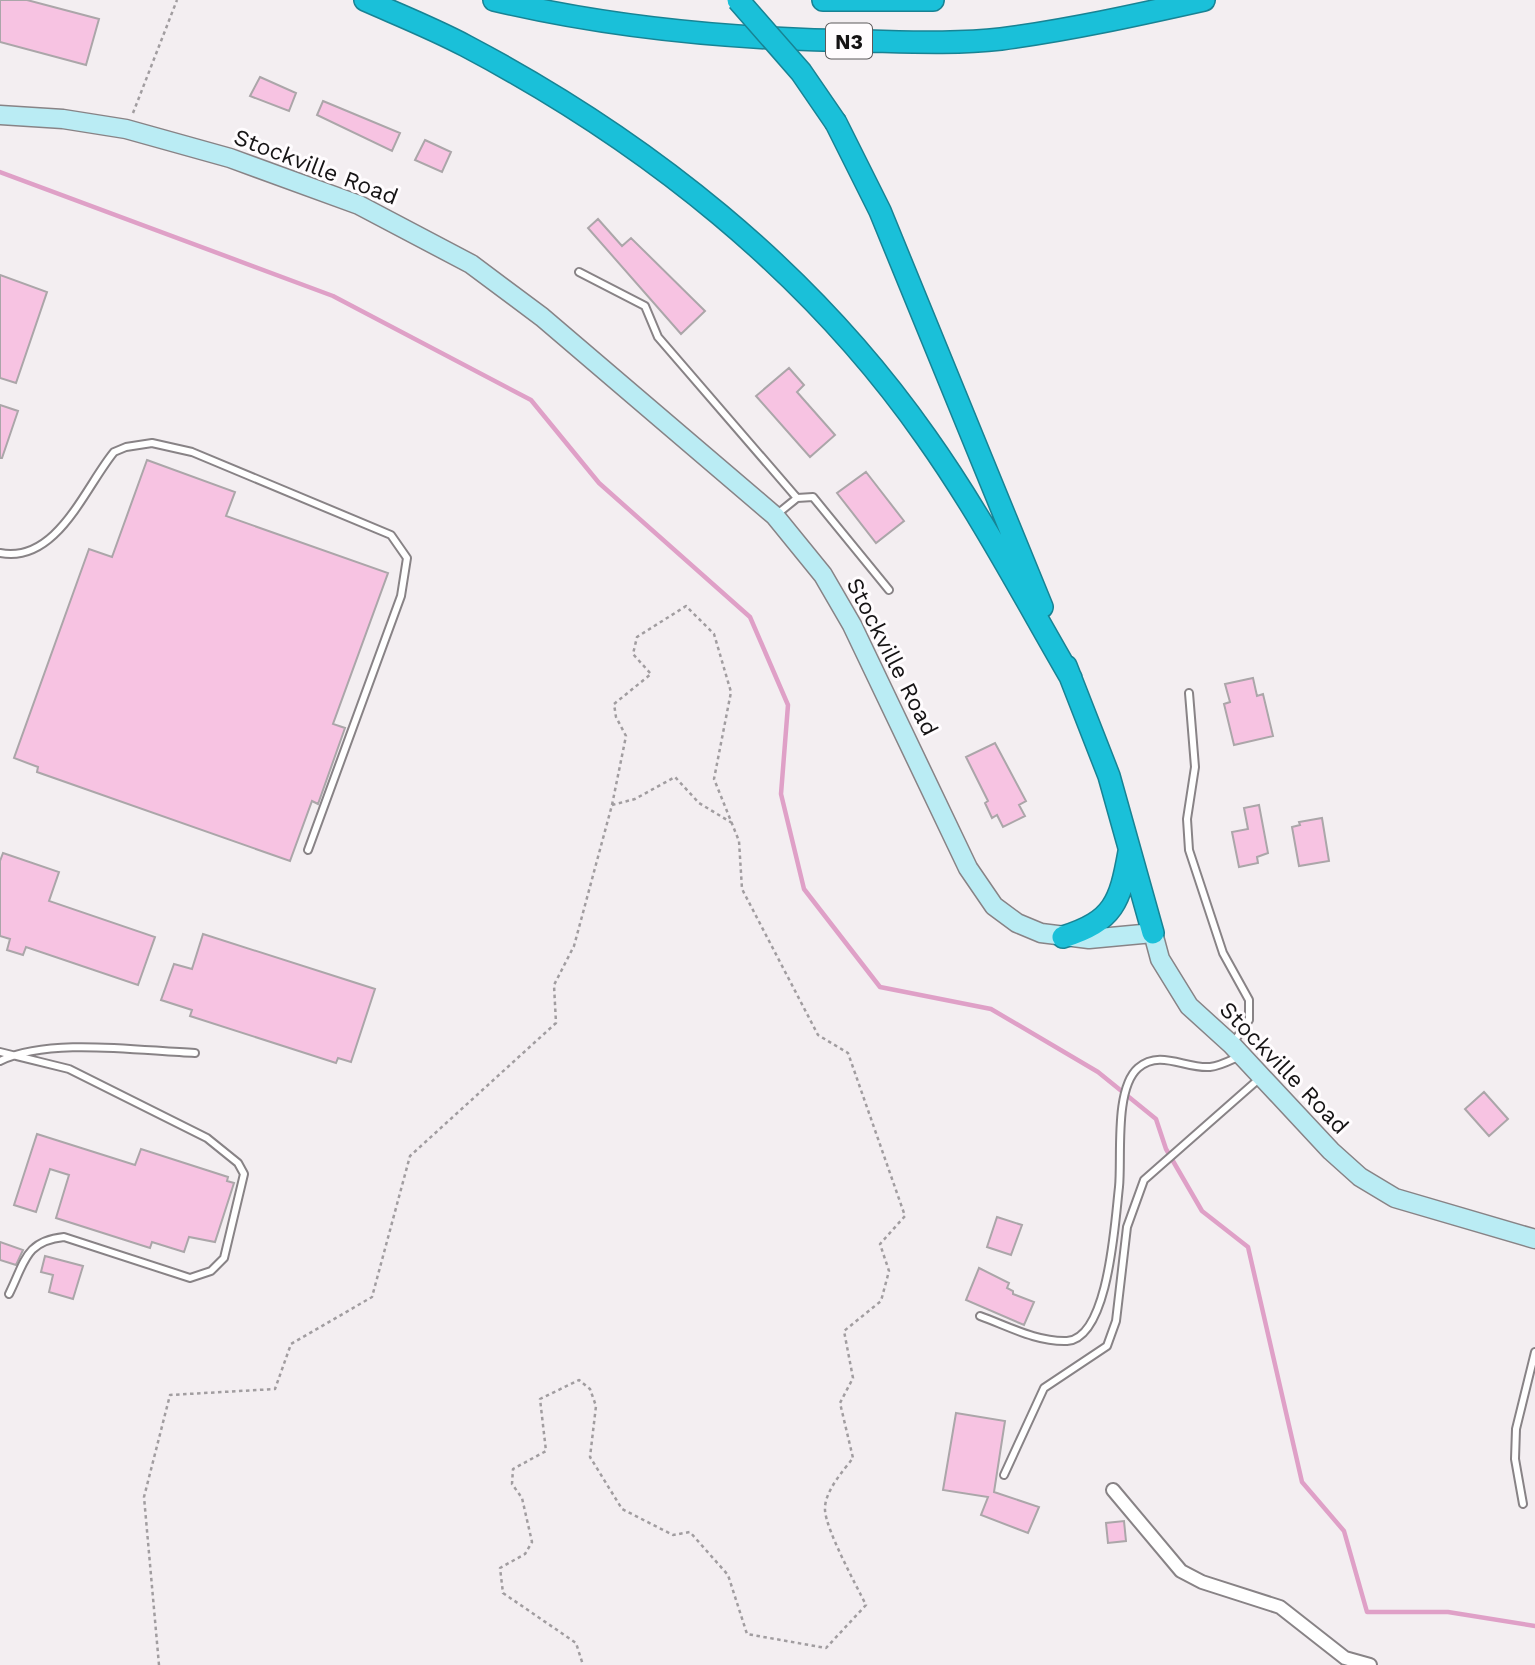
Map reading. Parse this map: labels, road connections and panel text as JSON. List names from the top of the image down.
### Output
{
  "streets": {
    "highway": ["N3"],
    "street": ["Stockville Road"]
  }
}
